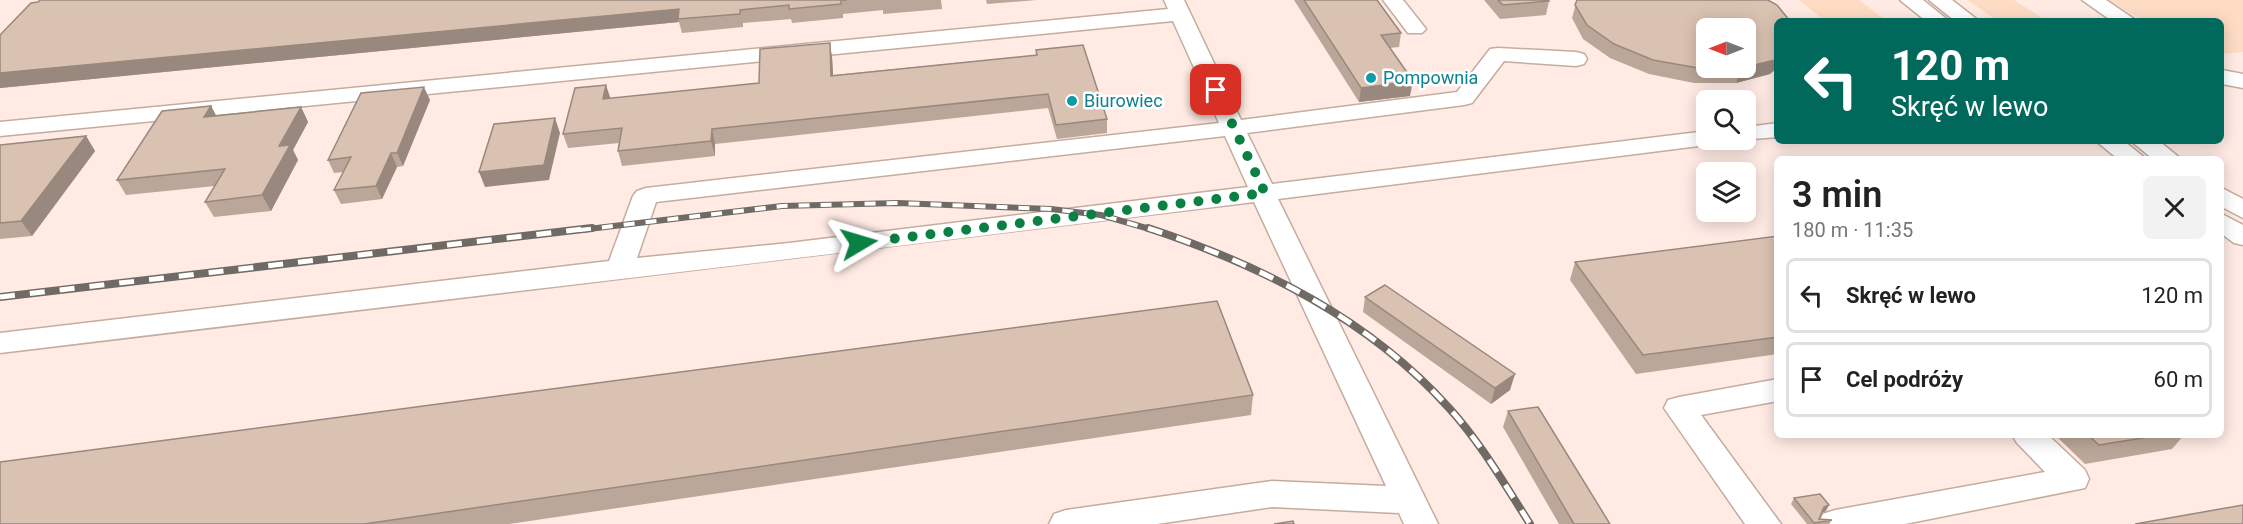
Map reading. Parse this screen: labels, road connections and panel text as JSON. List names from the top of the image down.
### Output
{
  "places": ["Pompownia", "Biurowiec"],
  "north": "left",
  "page": {
    "turn": ["120 m", "Skręć w lewo"],
    "heading": ["3 min", "180 m · 11:35"],
    "list": [
      {
        "name": "Skręć w lewo",
        "value": "120 m"
      },
      {
        "name": "Cel podróży",
        "value": "60 m"
      }
    ]
  }
}
